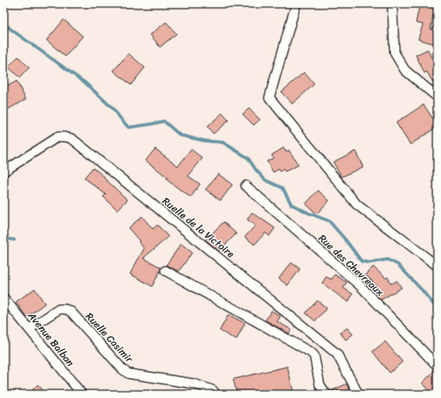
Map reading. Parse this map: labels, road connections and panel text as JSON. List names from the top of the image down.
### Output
{
  "streets": {
    "street": [
      "Ruelle de la Victoire",
      "Rue des Chevreaux",
      "Ruelle Casimir",
      "Avenue Balban"
    ]
  },
  "crossings": [
    ["Ruelle Casimir", "Avenue Balban"]
  ]
}
